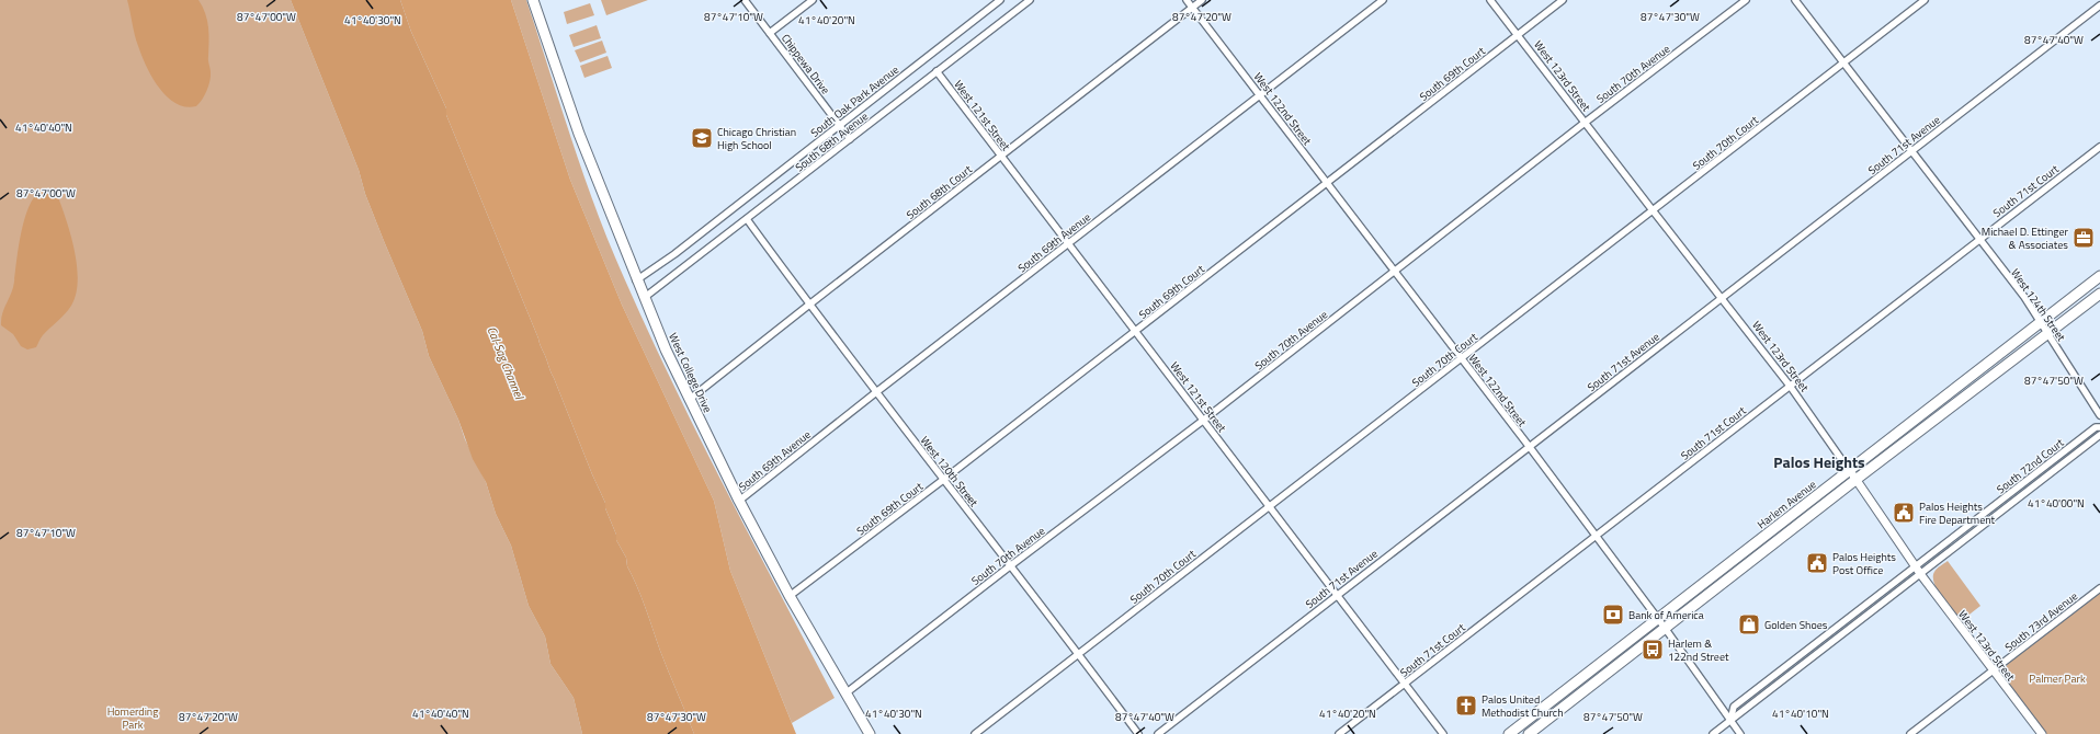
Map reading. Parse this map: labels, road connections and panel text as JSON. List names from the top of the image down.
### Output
{
  "streets": {
    "main road": ["West College Drive", "Harlem Avenue"],
    "street": [
      "Chippewa Drive",
      "South 69th Court",
      "South 70th Avenue",
      "West 123rd Street",
      "South Oak Park Avenue",
      "West 122nd Street",
      "West 121st Street",
      "South 68th Avenue",
      "South 70th Court",
      "South 71st Avenue",
      "South 71st Court",
      "South 68th Court",
      "South 69th Avenue",
      "West 124th Street",
      "South 72nd Court",
      "West 120th Street",
      "South 73rd Avenue"
    ]
  },
  "crossings": [
    ["Chippewa Drive", "South Oak Park Avenue"],
    ["Chippewa Drive", "South 68th Avenue"],
    ["South 69th Court", "West 123rd Street"],
    ["South 69th Court", "West 122nd Street"],
    ["South 69th Court", "West 121st Street"],
    ["South 69th Court", "West College Drive"],
    ["South 69th Court", "West 120th Street"],
    ["South 70th Avenue", "West 123rd Street"],
    ["South 70th Avenue", "West 122nd Street"],
    ["South 70th Avenue", "West 121st Street"],
    ["South 70th Avenue", "West College Drive"],
    ["South 70th Avenue", "West 120th Street"],
    ["West 123rd Street", "South 70th Court"],
    ["West 123rd Street", "South 71st Avenue"],
    ["West 123rd Street", "South 71st Court"],
    ["West 123rd Street", "South 72nd Court"],
    ["West 123rd Street", "Harlem Avenue"],
    ["West 123rd Street", "South 73rd Avenue"],
    ["South Oak Park Avenue", "West College Drive"],
    ["West 122nd Street", "South 70th Court"],
    ["West 122nd Street", "South 71st Avenue"],
    ["West 122nd Street", "South 71st Court"],
    ["West 122nd Street", "South 68th Court"],
    ["West 122nd Street", "South 69th Avenue"],
    ["West 122nd Street", "South 72nd Court"],
    ["West 122nd Street", "Harlem Avenue"],
    ["West 121st Street", "South 68th Avenue"],
    ["West 121st Street", "South 70th Court"],
    ["West 121st Street", "South 71st Avenue"],
    ["West 121st Street", "South 71st Court"],
    ["West 121st Street", "South 68th Court"],
    ["West 121st Street", "South 69th Avenue"],
    ["South 68th Avenue", "West College Drive"],
    ["South 68th Avenue", "West 120th Street"],
    ["South 70th Court", "West 124th Street"],
    ["South 70th Court", "West 120th Street"],
    ["South 71st Avenue", "West 124th Street"],
    ["South 71st Court", "West 124th Street"],
    ["South 68th Court", "West College Drive"],
    ["South 68th Court", "West 120th Street"],
    ["South 69th Avenue", "West College Drive"],
    ["South 69th Avenue", "West 120th Street"],
    ["West 124th Street", "Harlem Avenue"]
  ],
  "districts": ["Palos Heights"],
  "water": ["Cal-Sag Channel"],
  "parks": ["Palmer Park", "Homerding Park"],
  "places": {
    "school or university": ["Chicago Christian High School"],
    "office": ["Michael D. Ettinger & Associates"],
    "public building": ["Palos Heights Fire Department", "Palos Heights Post Office"],
    "bank": ["Bank of America"],
    "shop": ["Golden Shoes"],
    "bus stop": ["Harlem & 122nd Street"],
    "church": ["Palos United Methodist Church"]
  },
  "coordinates": [
    "87°47'00\"W",
    "87°47'10\"W",
    "87°47'20\"W",
    "87°47'30\"W",
    "41°40'30\"N",
    "41°40'20\"N",
    "87°47'40\"W",
    "41°40'40\"N",
    "87°47'50\"W",
    "41°40'00\"N",
    "41°40'10\"N"
  ]
}
